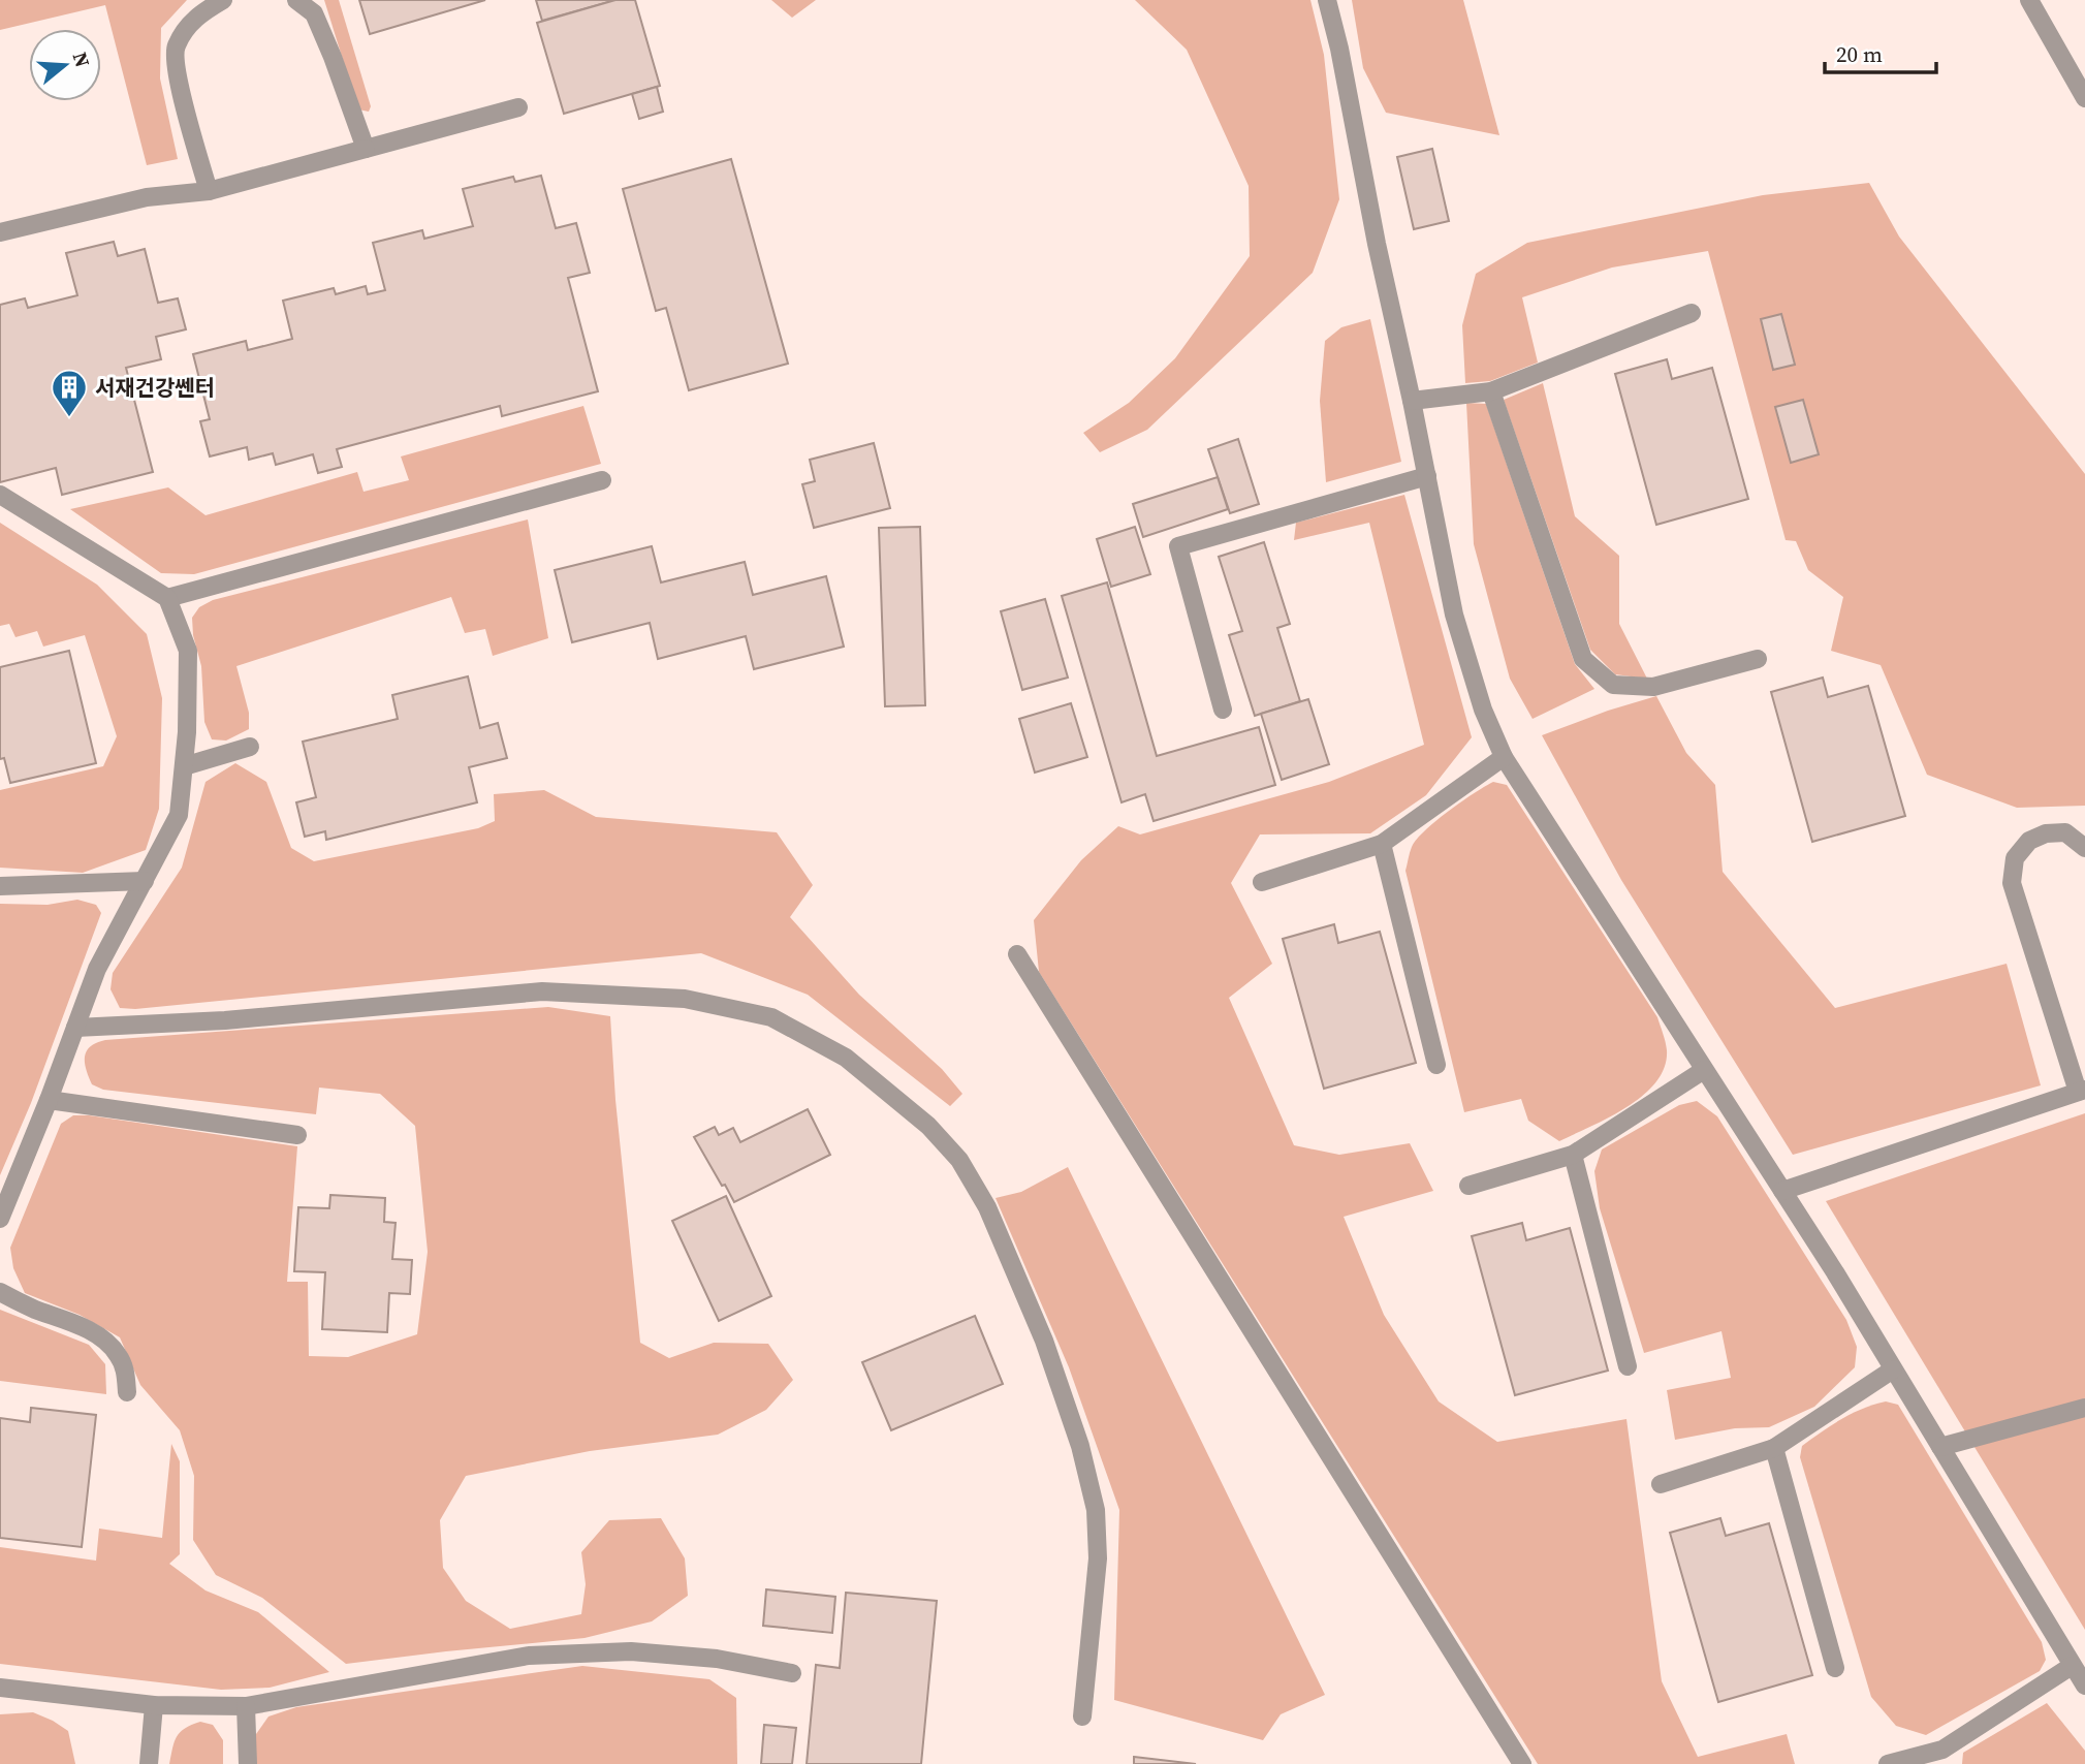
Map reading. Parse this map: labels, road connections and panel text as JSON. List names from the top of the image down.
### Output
{
  "places": {
    "building": ["서재건강쎈터"]
  },
  "scale_bar": "20 m",
  "north": "right"
}
